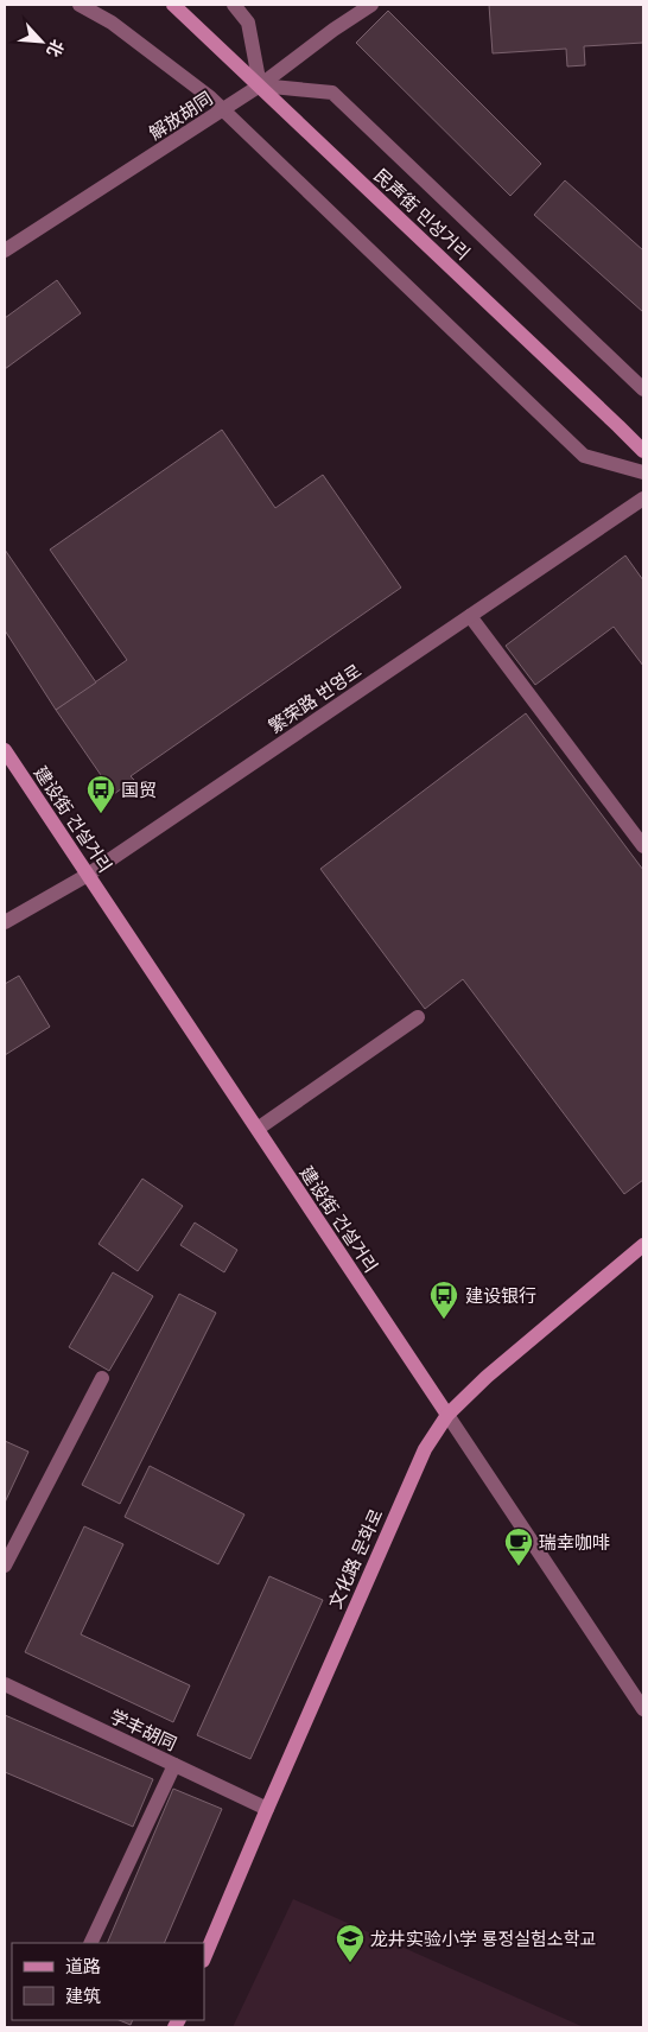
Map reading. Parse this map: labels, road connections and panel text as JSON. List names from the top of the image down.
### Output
{
  "streets": {
    "street": [
      "解放胡同",
      "民声街 민성거리",
      "繁荣路 번영로",
      "建设街 건설거리",
      "文化路 문화로",
      "学丰胡同"
    ]
  },
  "crossings": [
    ["解放胡同", "民声街 민성거리"],
    ["繁荣路 번영로", "建设街 건설거리"],
    ["建设街 건설거리", "文化路 문화로"],
    ["文化路 문화로", "学丰胡同"]
  ],
  "places": {
    "bus stop": ["国贸", "建设银行"],
    "cafe": ["瑞幸咖啡"],
    "school or university": ["龙井实验小学 룡정실험소학교"]
  },
  "legend": ["道路", "建筑"],
  "north": "bottom right"
}
